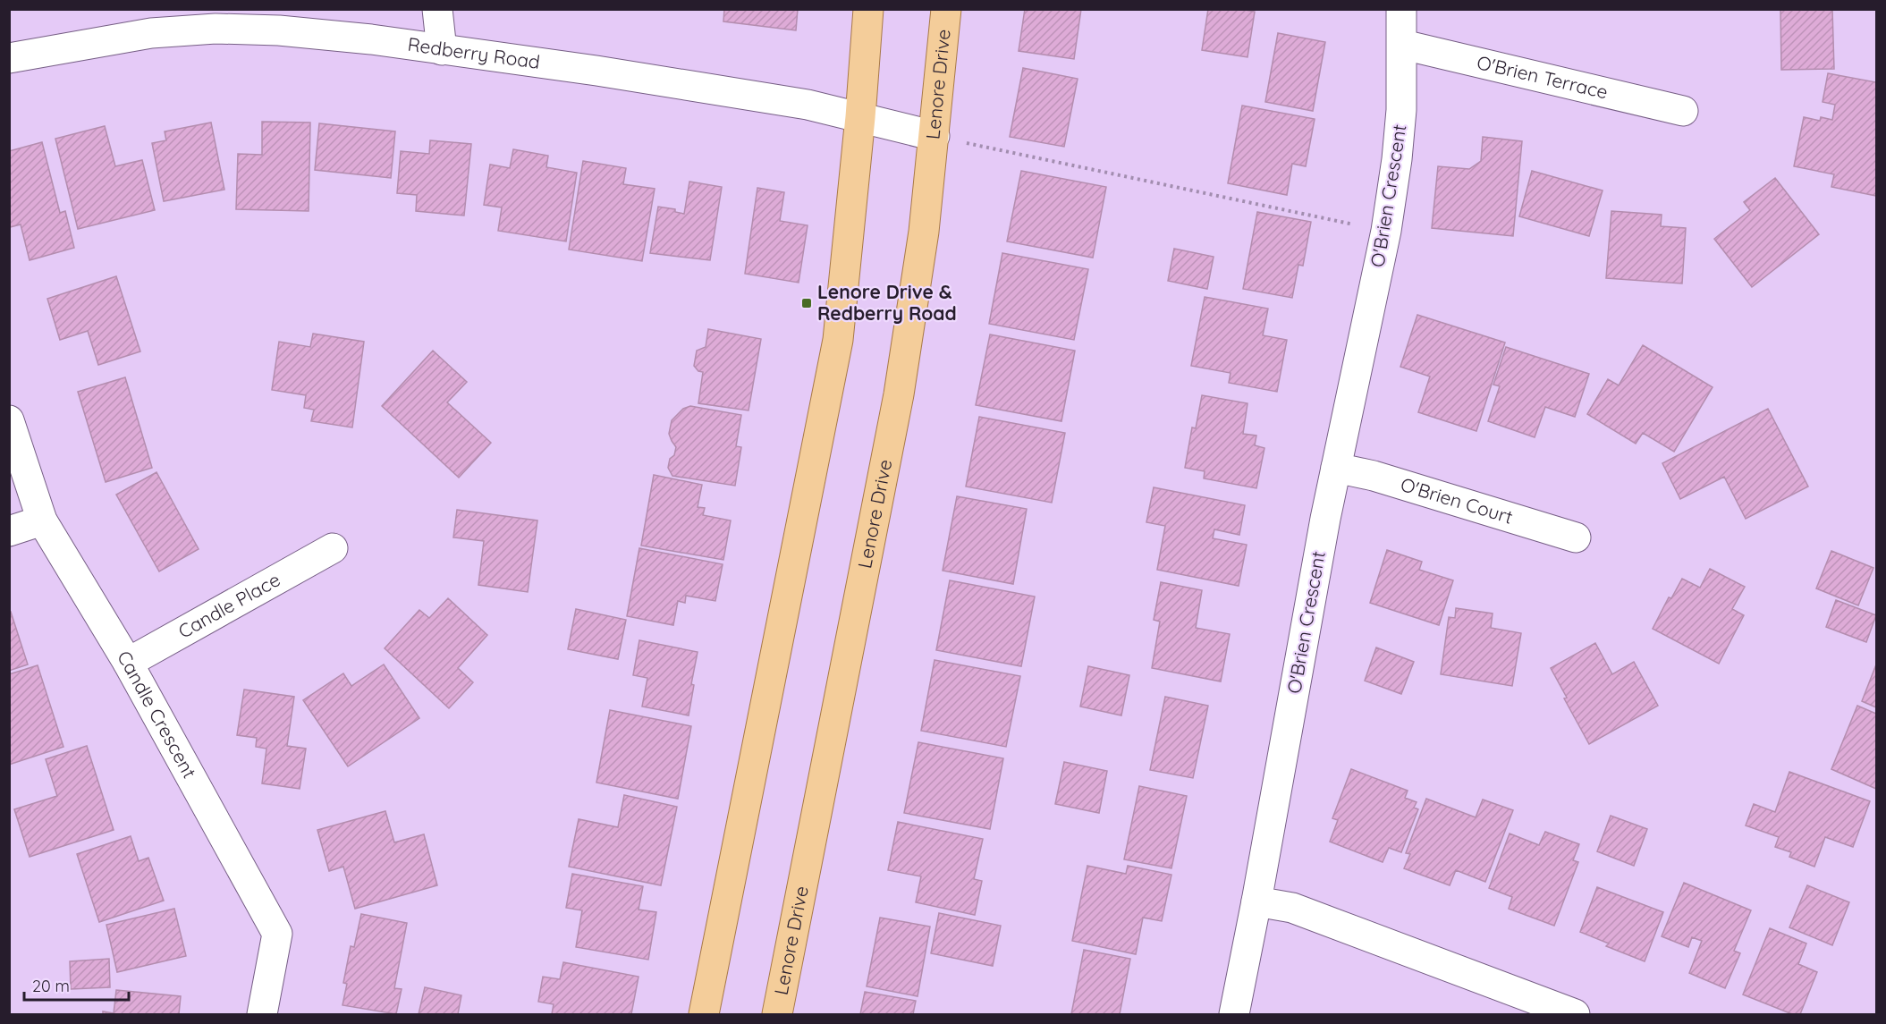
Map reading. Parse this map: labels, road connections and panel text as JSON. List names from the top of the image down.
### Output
{
  "streets": {
    "main road": ["Lenore Drive"],
    "street": [
      "Redberry Road",
      "O'Brien Terrace",
      "O'Brien Crescent",
      "O'Brien Court",
      "Candle Place",
      "Candle Crescent"
    ]
  },
  "crossings": [
    ["Redberry Road", "Lenore Drive"],
    ["O'Brien Terrace", "O'Brien Crescent"],
    ["O'Brien Crescent", "O'Brien Court"],
    ["Candle Place", "Candle Crescent"]
  ],
  "places": {
    "transit": ["Lenore Drive & Redberry Road"]
  },
  "scale_bar": "20 m"
}
